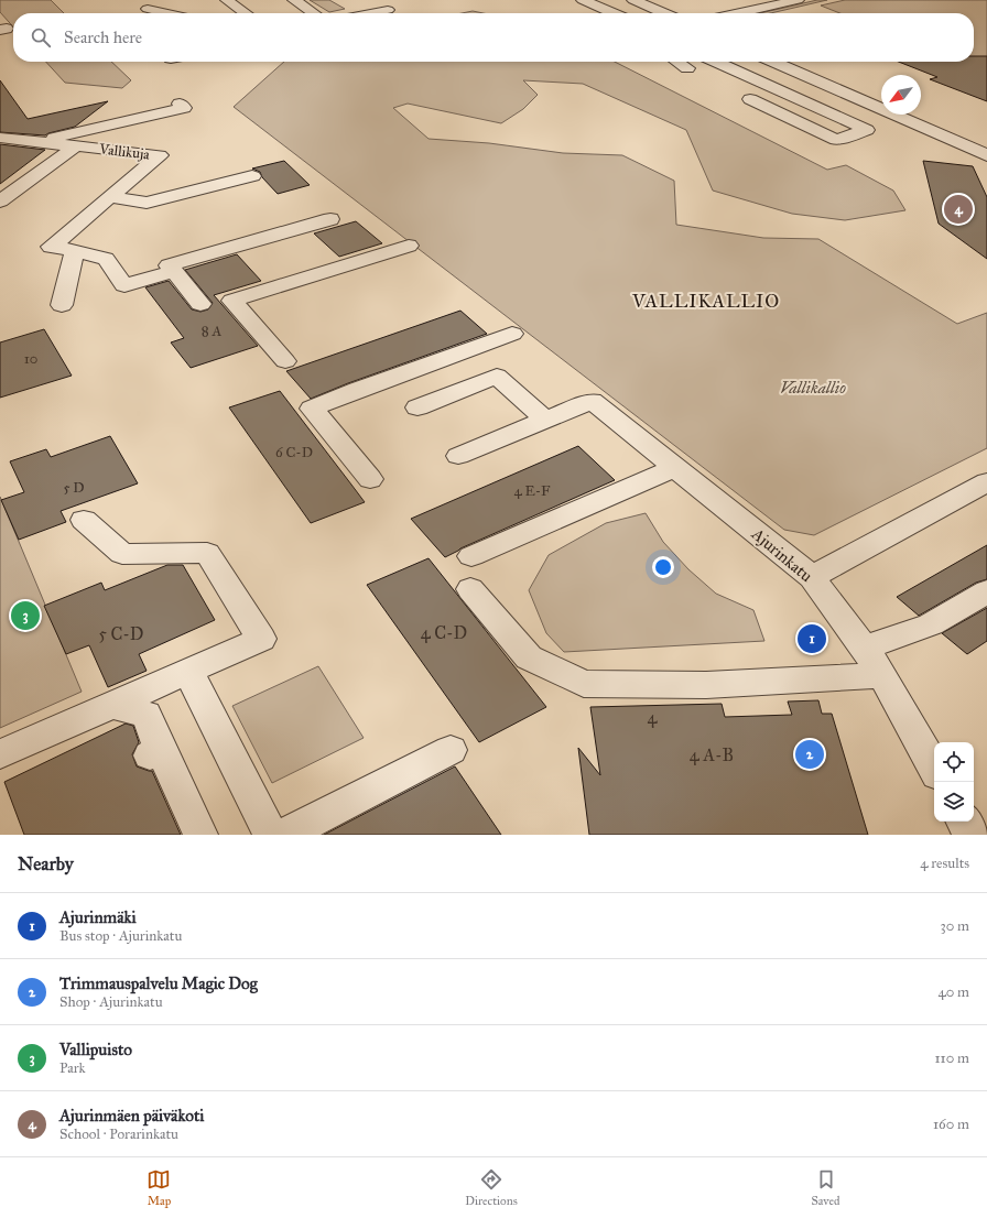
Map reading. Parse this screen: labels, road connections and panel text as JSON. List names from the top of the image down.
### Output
{
  "streets": {
    "street": ["Vallikuja", "Ajurinkatu"]
  },
  "districts": ["VALLIKALLIO"],
  "parks": ["Vallikallio"],
  "house_numbers": [
    "8 A",
    "10",
    "6 C-D",
    "5 D",
    "4 E-F",
    "4 C-D",
    "5 C-D",
    "4",
    "4 A-B"
  ],
  "north": "bottom left",
  "page": {
    "search": "Search here",
    "pins": [
      "4",
      "3",
      "1",
      "2"
    ],
    "heading": ["Nearby", "4 results"],
    "list": [
      {
        "mark": "1",
        "name": "Ajurinmäki",
        "note": "Bus stop · Ajurinkatu",
        "value": "30 m"
      },
      {
        "mark": "2",
        "name": "Trimmauspalvelu Magic Dog",
        "note": "Shop · Ajurinkatu",
        "value": "40 m"
      },
      {
        "mark": "3",
        "name": "Vallipuisto",
        "note": "Park",
        "value": "110 m"
      },
      {
        "mark": "4",
        "name": "Ajurinmäen päiväkoti",
        "note": "School · Porarinkatu",
        "value": "160 m"
      }
    ],
    "nav": ["Map", "Directions", "Saved"]
  }
}
